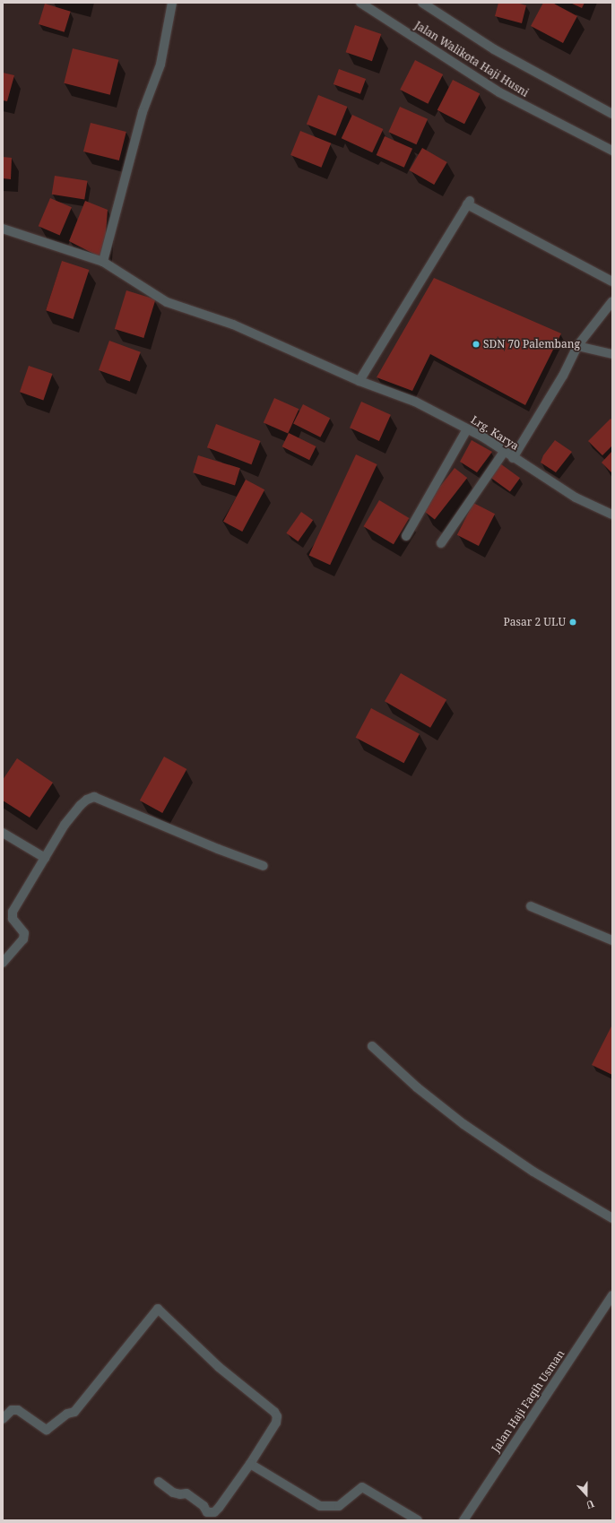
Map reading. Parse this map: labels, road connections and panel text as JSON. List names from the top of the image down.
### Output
{
  "streets": {
    "street": ["Jalan Walikota Haji Husni", "Lrg. Karya", "Jalan Haji Faqih Usman"]
  },
  "places": ["SDN 70 Palembang", "Pasar 2 ULU"],
  "north": "bottom"
}
